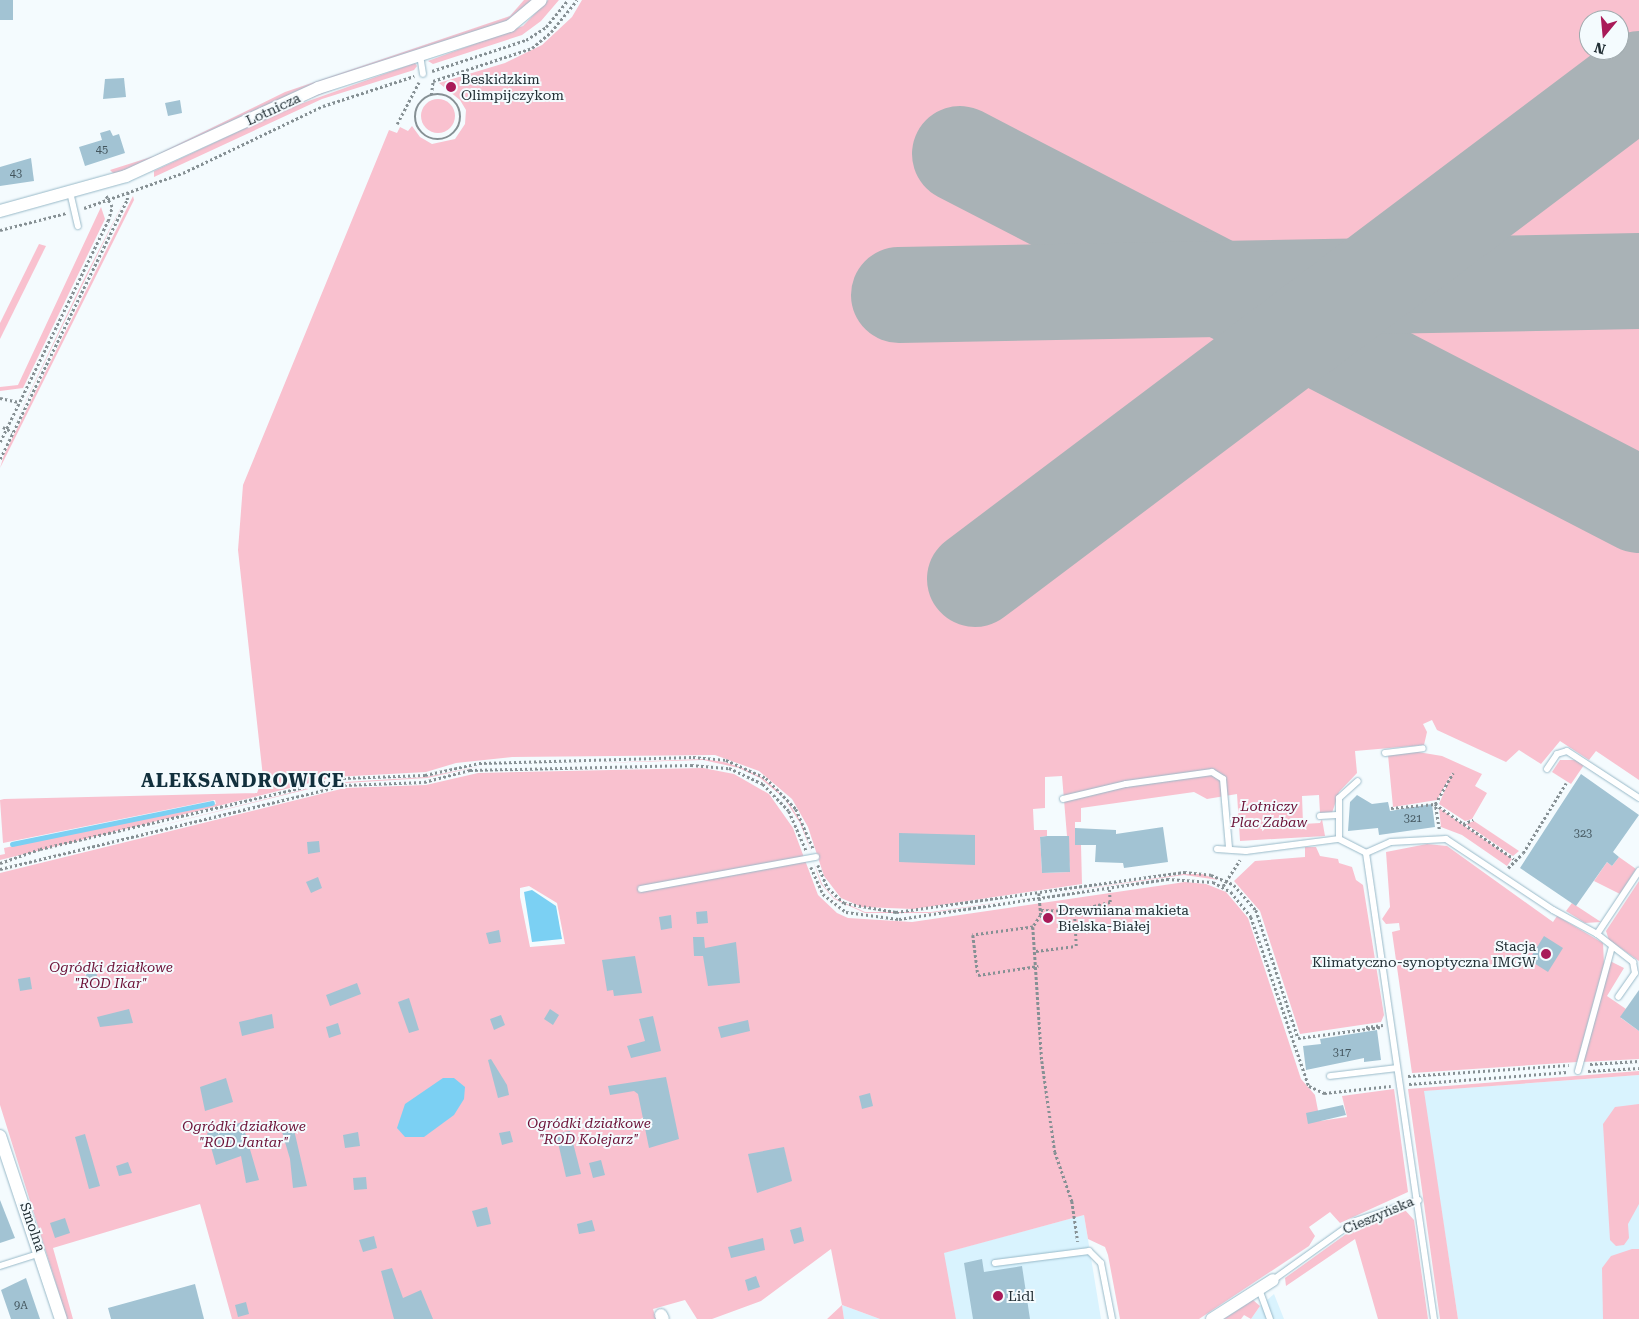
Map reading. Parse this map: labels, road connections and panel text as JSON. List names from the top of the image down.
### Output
{
  "streets": {
    "street": ["Lotnicza", "Cieszyńska", "Smolna"]
  },
  "districts": ["ALEKSANDROWICE"],
  "parks": [
    "Lotniczy Plac Zabaw",
    "Ogródki działkowe \"ROD Ikar\"",
    "Ogródki działkowe \"ROD Kolejarz\"",
    "Ogródki działkowe \"ROD Jantar\""
  ],
  "places": [
    "Beskidzkim Olimpijczykom",
    "Drewniana makieta Bielska-Białej",
    "Stacja Klimatyczno-synoptyczna IMGW",
    "Lidl"
  ],
  "house_numbers": [
    "45",
    "43",
    "321",
    "323",
    "317",
    "9A"
  ],
  "north": "bottom"
}
